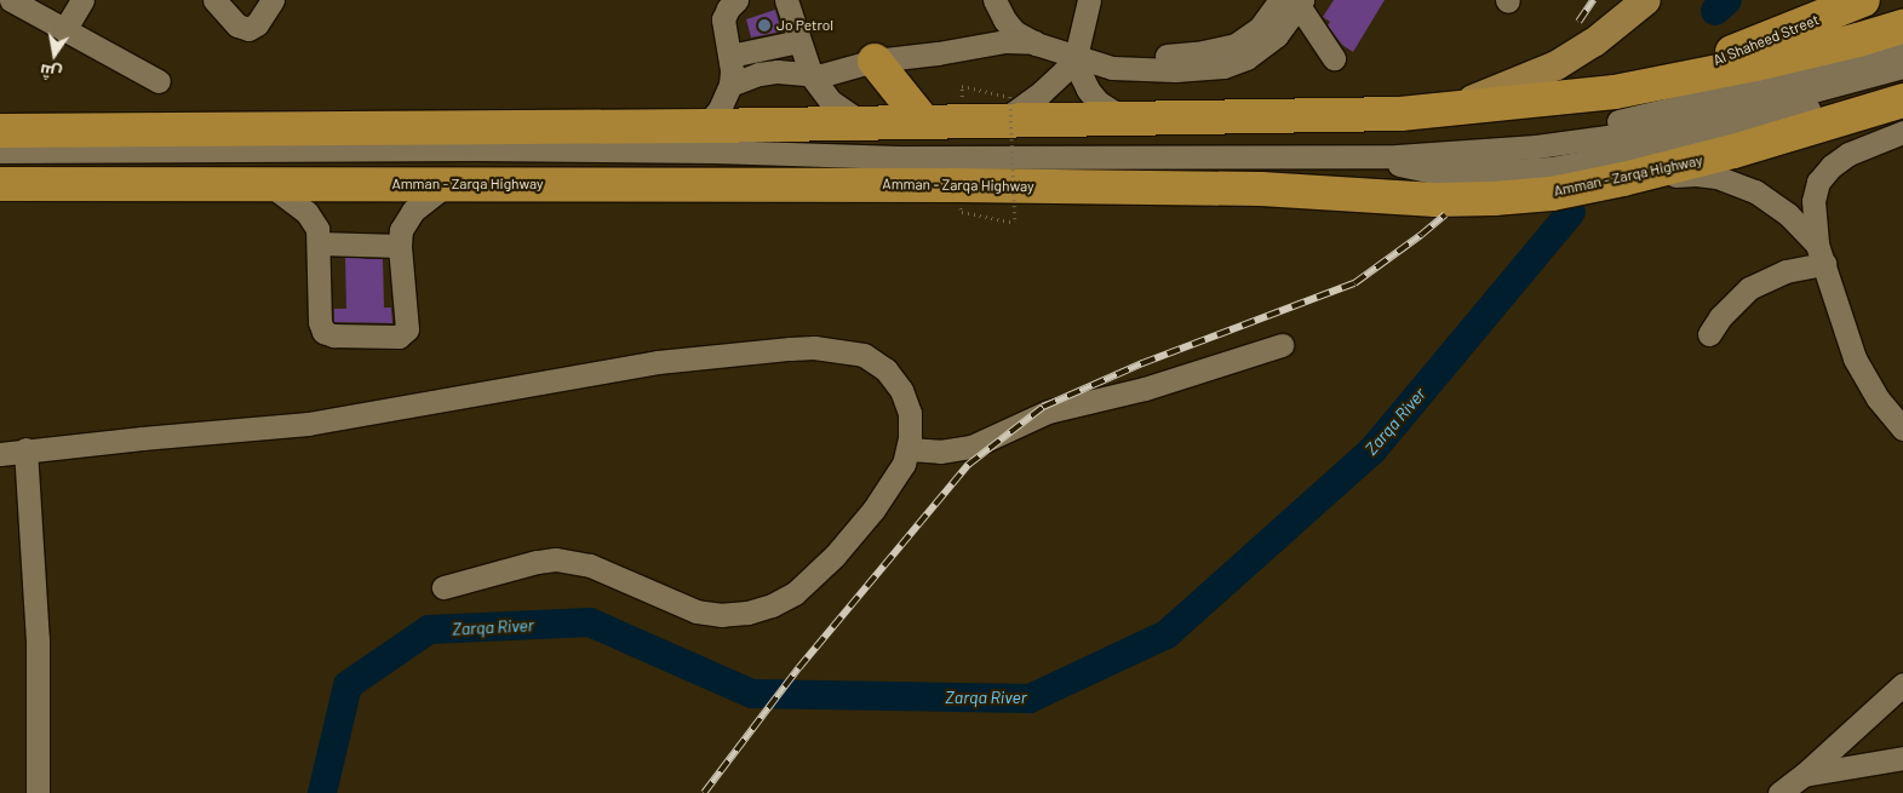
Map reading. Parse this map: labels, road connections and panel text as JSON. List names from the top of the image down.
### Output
{
  "streets": {
    "highway": ["Al Shaheed Street", "Amman - Zarqa Highway"]
  },
  "water": ["Zarqa River"],
  "places": ["Jo Petrol"],
  "north": "bottom"
}
